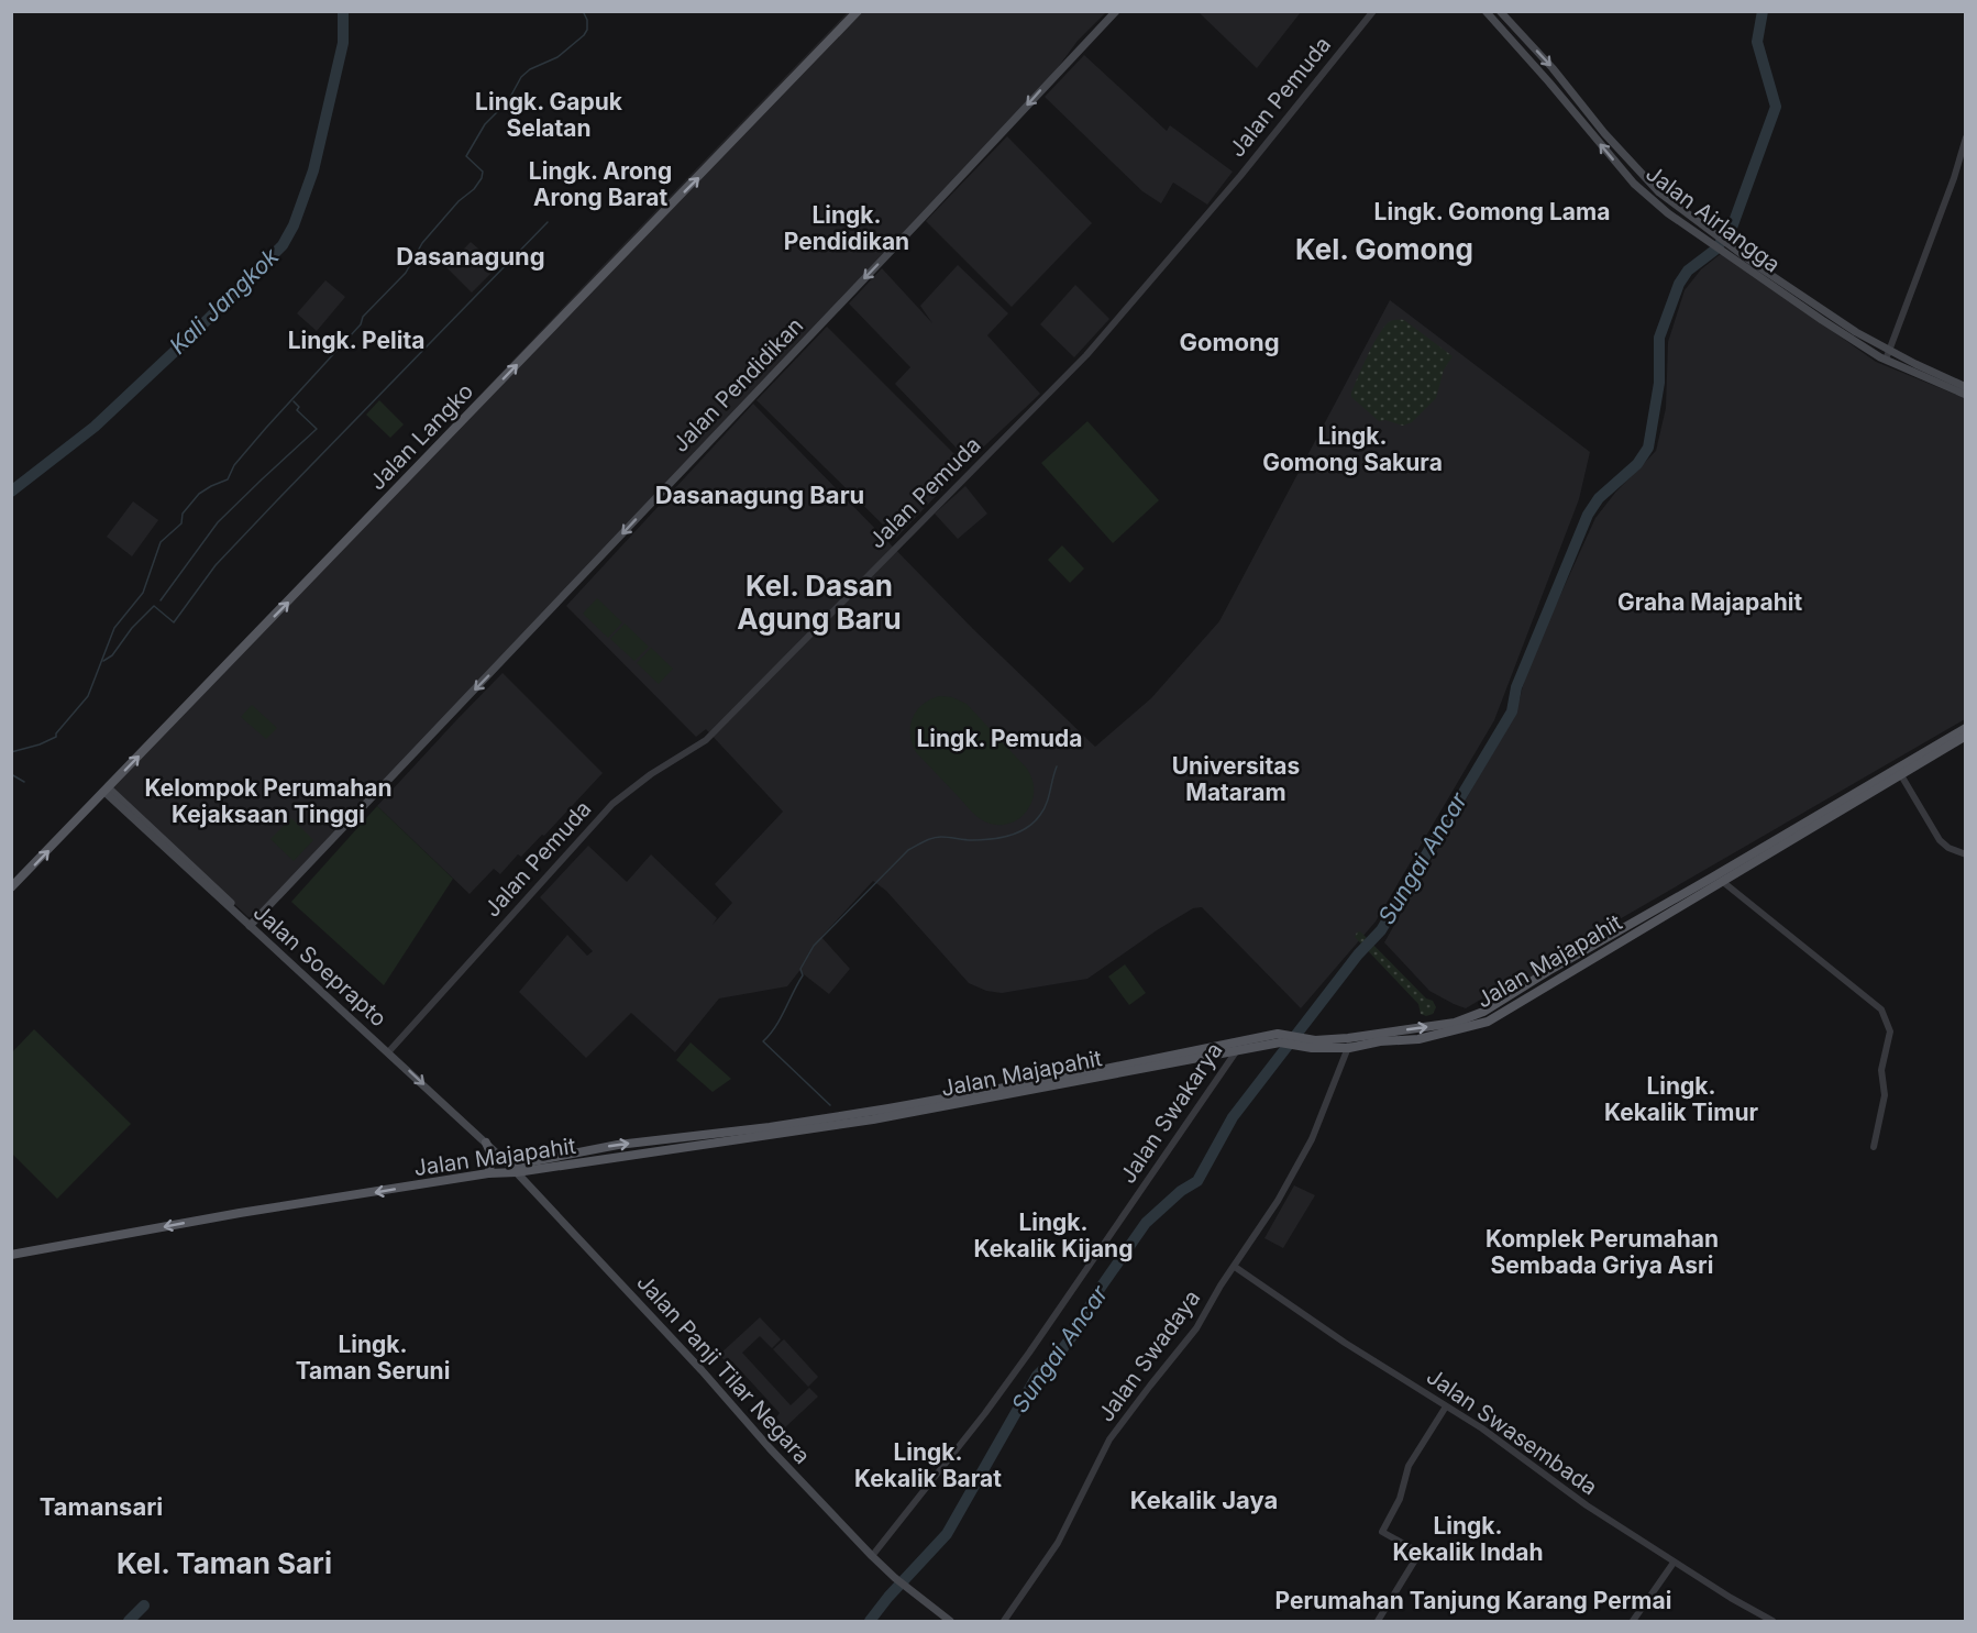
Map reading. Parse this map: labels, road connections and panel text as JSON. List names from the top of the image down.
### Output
{
  "streets": {
    "main road": [
      "Jalan Airlangga",
      "Jalan Pendidikan",
      "Jalan Langko",
      "Jalan Majapahit",
      "Jalan Soeprapto",
      "Jalan Panji Tilar Negara"
    ],
    "street": [
      "Jalan Pemuda",
      "Jalan Swakarya",
      "Jalan Swadaya",
      "Jalan Swasembada"
    ]
  },
  "crossings": [
    ["Jalan Pemuda", "Jalan Soeprapto"],
    ["Jalan Pendidikan", "Jalan Soeprapto"],
    ["Jalan Langko", "Jalan Soeprapto"],
    ["Jalan Majapahit", "Jalan Soeprapto"],
    ["Jalan Majapahit", "Jalan Swakarya"],
    ["Jalan Majapahit", "Jalan Swadaya"],
    ["Jalan Majapahit", "Jalan Panji Tilar Negara"],
    ["Jalan Soeprapto", "Jalan Panji Tilar Negara"],
    ["Jalan Swakarya", "Jalan Panji Tilar Negara"],
    ["Jalan Swadaya", "Jalan Swasembada"]
  ],
  "one_way": ["Jalan Pendidikan", "Jalan Langko"],
  "districts": [
    "Lingk. Gapuk Selatan",
    "Lingk. Arong Arong Barat",
    "Lingk. Gomong Lama",
    "Lingk. Pendidikan",
    "Kel. Gomong",
    "Dasanagung",
    "Lingk. Pelita",
    "Gomong",
    "Lingk. Gomong Sakura",
    "Dasanagung Baru",
    "Kel. Dasan Agung Baru",
    "Graha Majapahit",
    "Lingk. Pemuda",
    "Universitas Mataram",
    "Kelompok Perumahan Kejaksaan Tinggi",
    "Lingk. Kekalik Timur",
    "Lingk. Kekalik Kijang",
    "Komplek Perumahan Sembada Griya Asri",
    "Lingk. Taman Seruni",
    "Lingk. Kekalik Barat",
    "Kekalik Jaya",
    "Tamansari",
    "Lingk. Kekalik Indah",
    "Kel. Taman Sari",
    "Perumahan Tanjung Karang Permai"
  ],
  "water": ["Kali Jangkok", "Sungai Ancar"]
}
